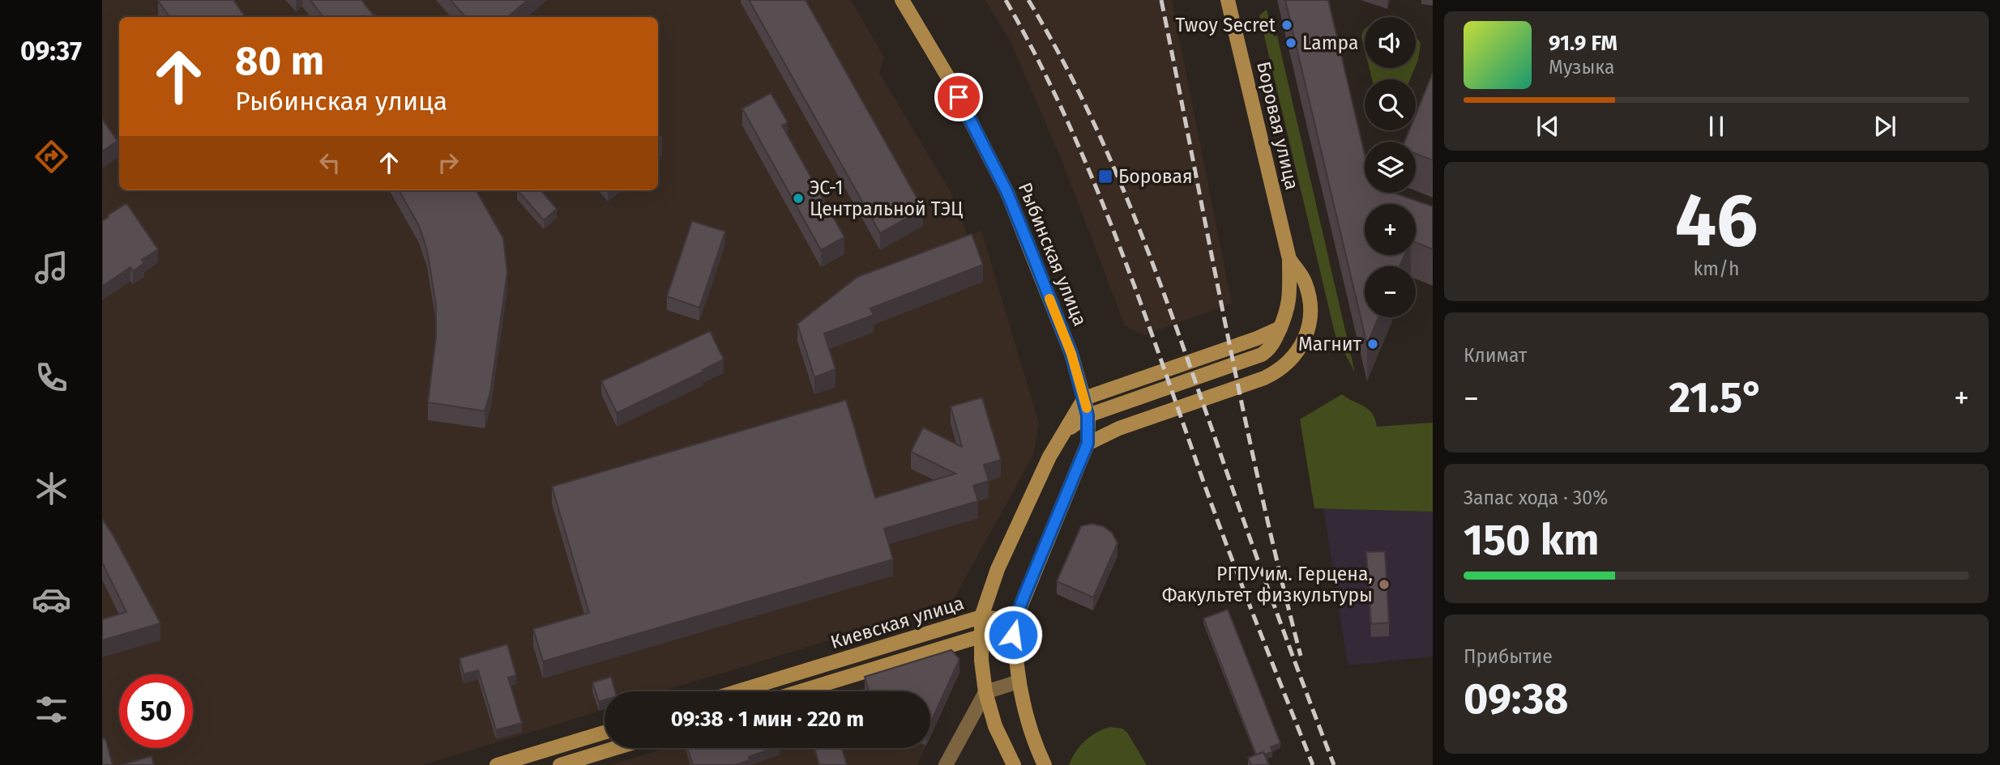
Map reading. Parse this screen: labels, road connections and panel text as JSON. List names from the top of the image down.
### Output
{
  "streets": {
    "street": ["Боровая улица", "Рыбинская улица", "Киевская улица"]
  },
  "crossings": [
    ["Боровая улица", "Рыбинская улица"]
  ],
  "places": {
    "other": [
      "Twoy Secret",
      "Lampa",
      "ЭС-1 Центральной ТЭЦ",
      "Магнит",
      "РГПУ им. Герцена, Факультет физкультуры"
    ],
    "transit": ["Боровая"]
  },
  "page": {
    "tabs": "09:37",
    "map_buttons": ["+", "−"],
    "turn": ["80 m", "Рыбинская улица"],
    "song": ["91.9 FM", "Музыка"],
    "tile": [
      ["46", "km/h"],
      "Климат",
      ["Запас хода · 30%", "150 km"],
      ["Прибытие", "09:38"]
    ],
    "heat": ["−", "21.5°", "+"],
    "limit": "50",
    "trip": "09:38 · 1 мин · 220 m"
  }
}
